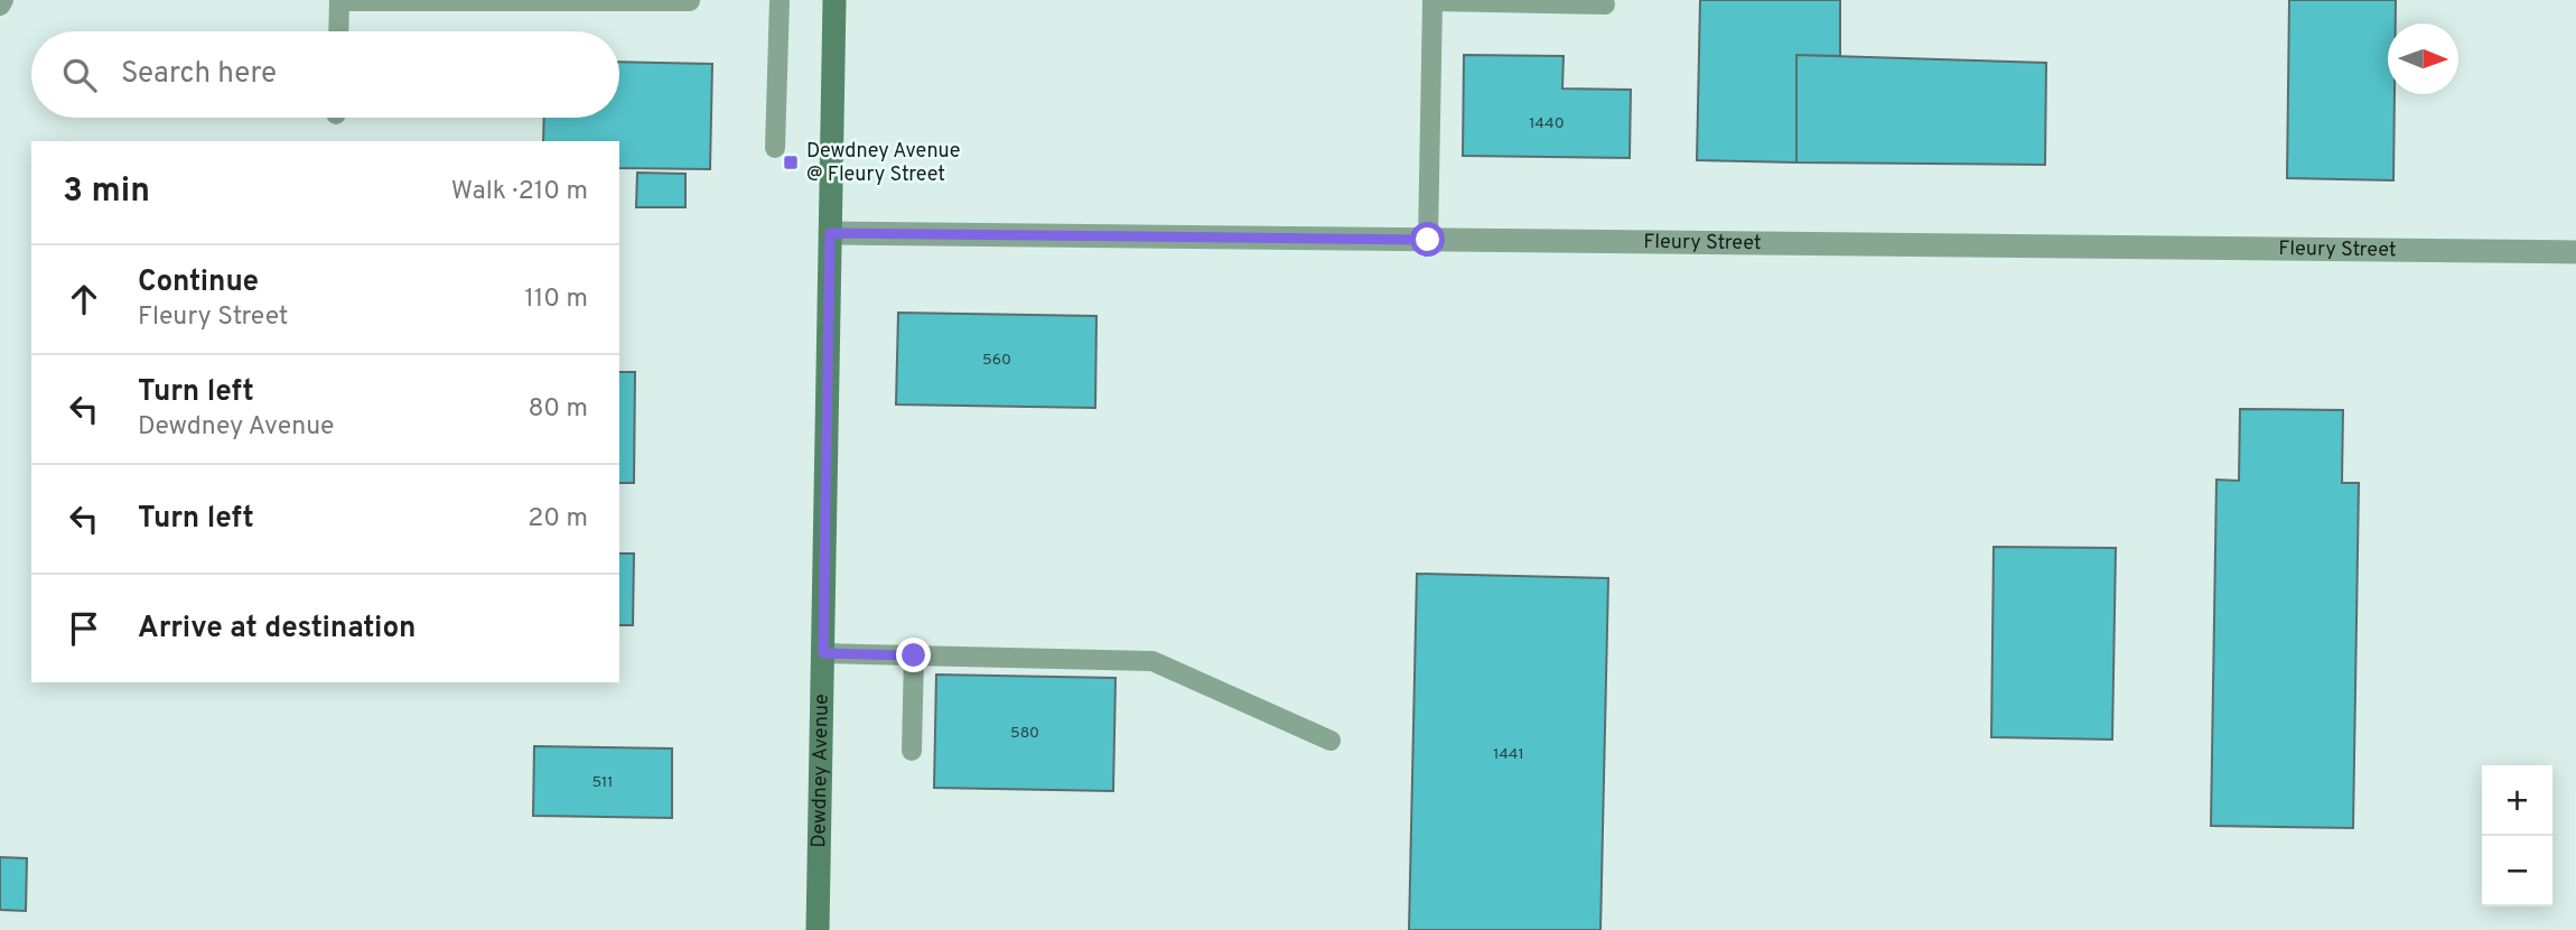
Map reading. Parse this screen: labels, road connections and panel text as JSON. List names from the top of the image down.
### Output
{
  "streets": {
    "street": ["Fleury Street", "Dewdney Avenue"]
  },
  "crossings": [
    ["Fleury Street", "Dewdney Avenue"]
  ],
  "places": {
    "transit": ["Dewdney Avenue @ Fleury Street"]
  },
  "house_numbers": [
    "1440",
    "560",
    "580",
    "1441",
    "511"
  ],
  "north": "right",
  "page": {
    "search": "Search here",
    "heading": ["3 min", "Walk · 210 m"],
    "list": [
      ["Continue", "Fleury Street", "110 m"],
      ["Turn left", "Dewdney Avenue", "80 m"],
      ["Turn left", "20 m"],
      "Arrive at destination"
    ],
    "map_buttons": ["+", "−"]
  }
}
